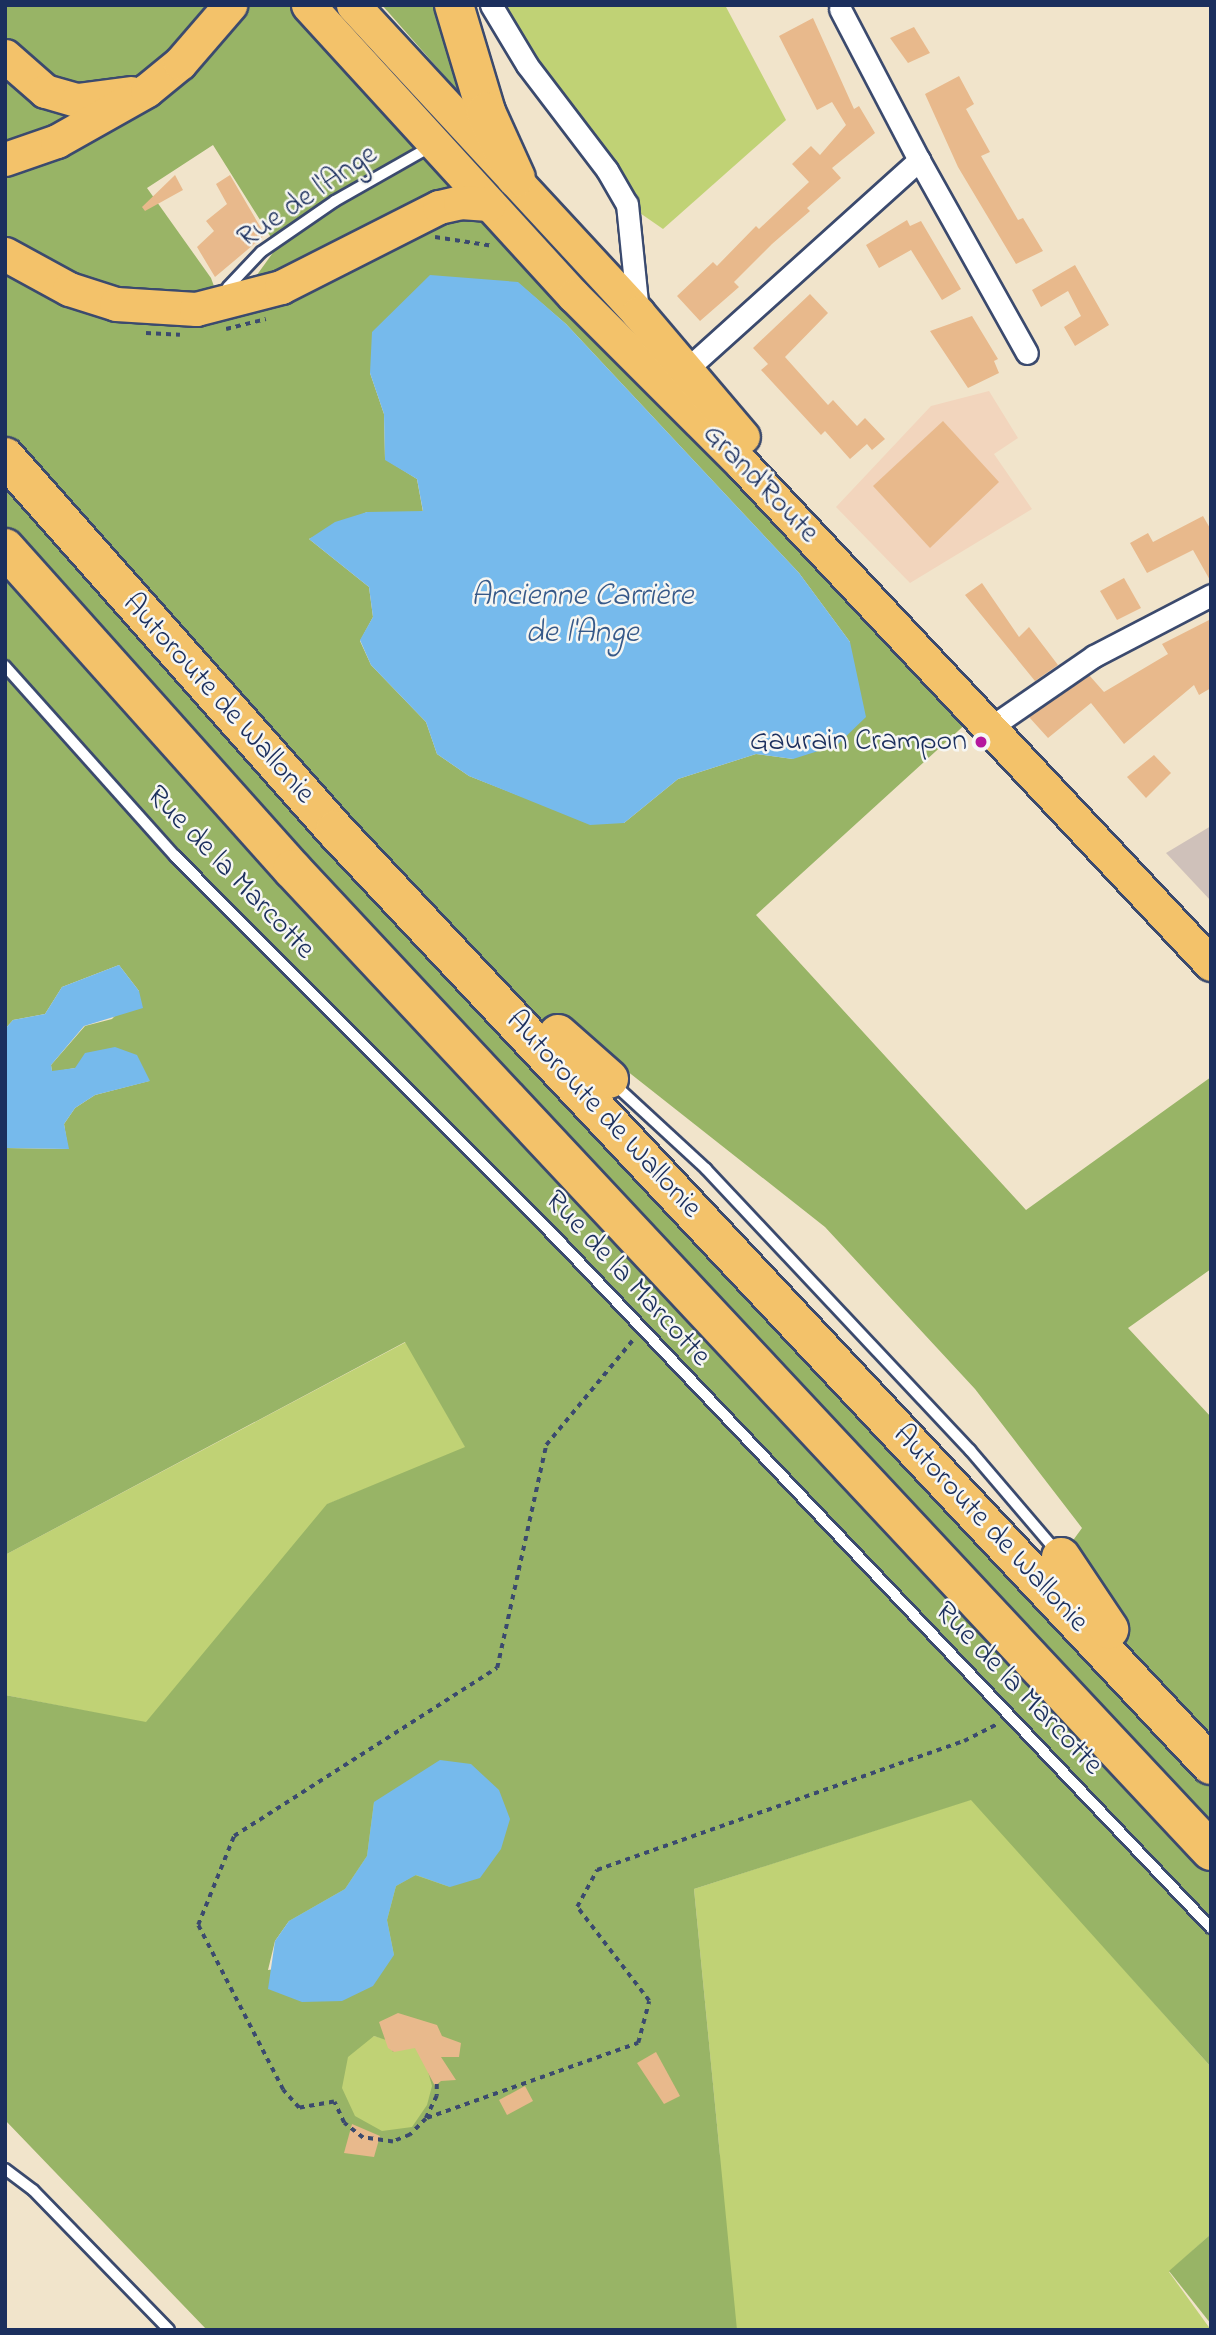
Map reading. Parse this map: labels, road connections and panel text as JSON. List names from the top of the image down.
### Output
{
  "streets": {
    "highway": ["Autoroute de Wallonie"],
    "main road": ["Grand'Route"],
    "lane": ["Rue de l'Ange", "Rue de la Marcotte"]
  },
  "crossings": [
    ["Rue de l'Ange", "Grand'Route"]
  ],
  "water": ["Ancienne Carrière de l'Ange"],
  "places": ["Gaurain Crampon"]
}
